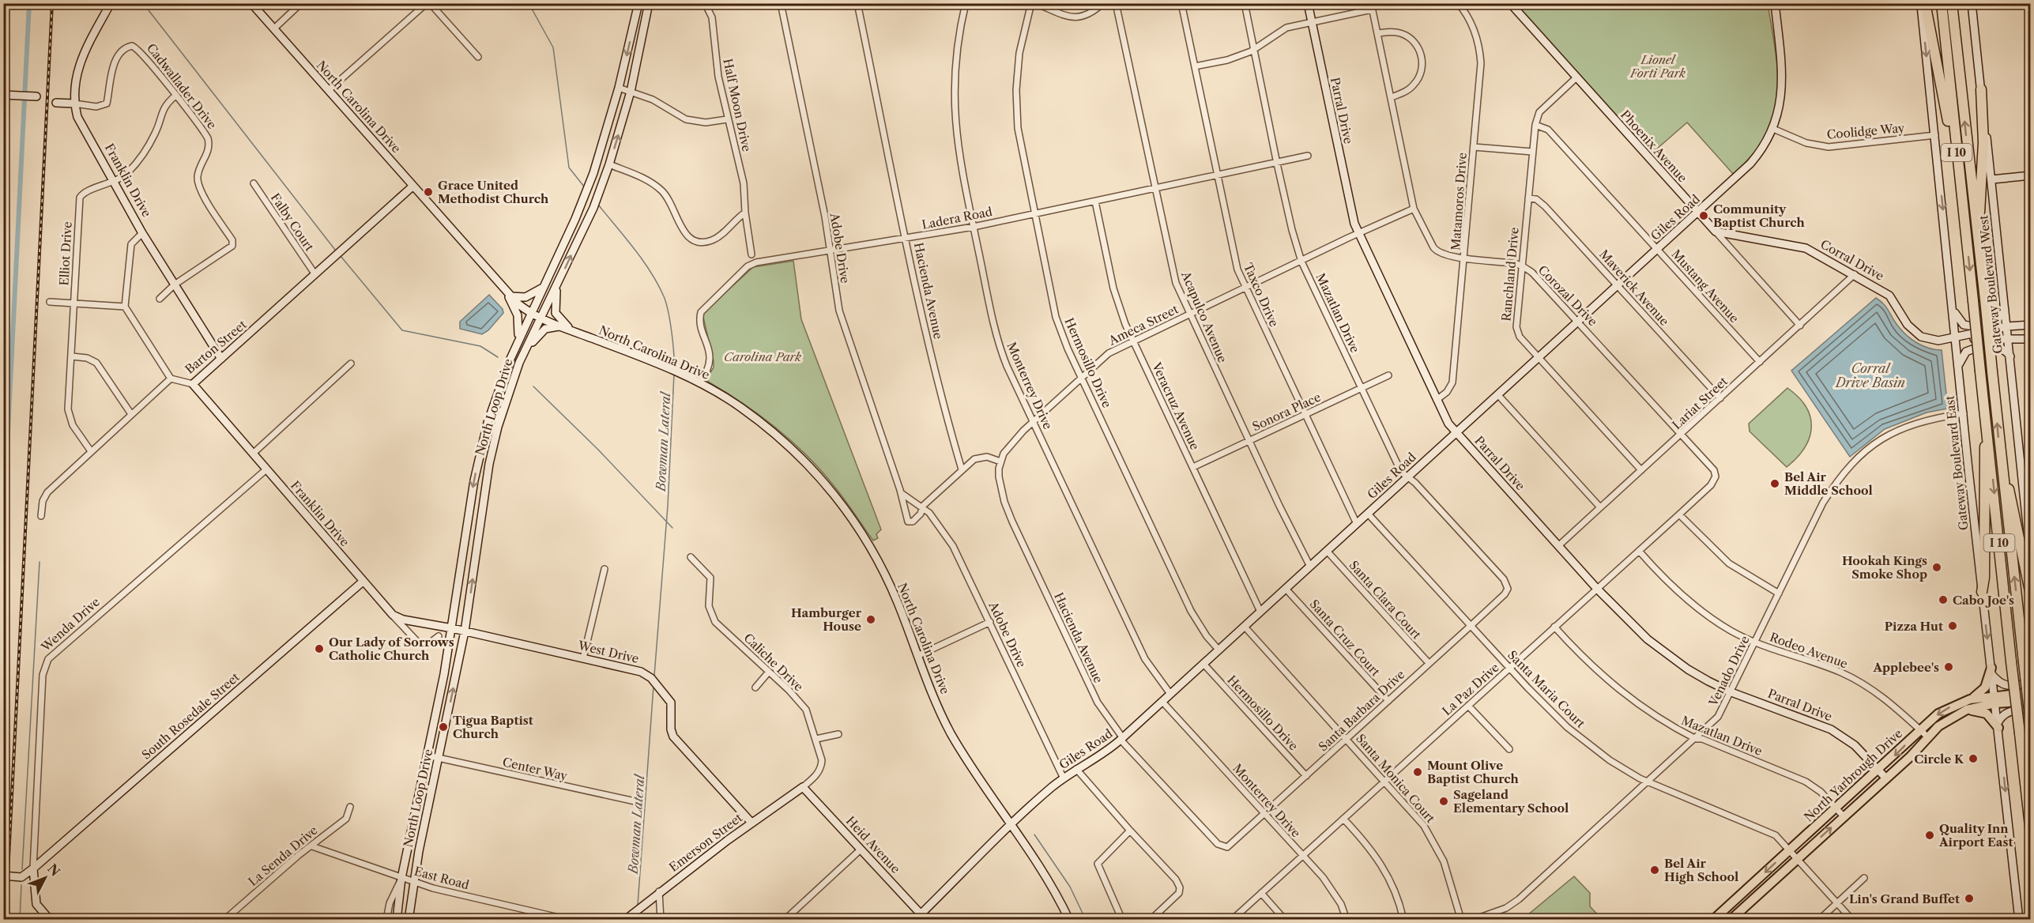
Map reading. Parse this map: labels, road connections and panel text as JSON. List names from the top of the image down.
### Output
{
  "streets": {
    "highway": ["I 10"],
    "main road": ["North Yarbrough Drive"],
    "street": [
      "Cadwallader Drive",
      "Half Moon Drive",
      "North Carolina Drive",
      "Parral Drive",
      "Coolidge Way",
      "Phoenix Avenue",
      "Franklin Drive",
      "Matamoros Drive",
      "Giles Road",
      "Ladera Road",
      "Falby Court",
      "Adobe Drive",
      "Elliot Drive",
      "Corral Drive",
      "Ranchland Drive",
      "Gateway Boulevard West",
      "Mustang Avenue",
      "Maverick Avenue",
      "Hacienda Avenue",
      "Taxco Drive",
      "Corozal Drive",
      "Mazatlan Drive",
      "Acapulco Avenue",
      "Ameca Street",
      "Barton Street",
      "Hermosillo Drive",
      "Monterrey Drive",
      "Lariat Street",
      "Veracruz Avenue",
      "North Loop Drive",
      "Sonora Place",
      "Gateway Boulevard East",
      "Santa Clara Court",
      "Wenda Drive",
      "Santa Cruz Court",
      "Rodeo Avenue",
      "West Drive",
      "Caliche Drive",
      "Venado Drive",
      "La Paz Drive",
      "Santa Maria Court",
      "Santa Barbara Drive",
      "South Rosedale Street",
      "Center Way",
      "Santa Monica Court",
      "Emerson Street",
      "Heid Avenue",
      "La Senda Drive",
      "East Road"
    ]
  },
  "crossings": [
    ["Cadwallader Drive", "Franklin Drive"],
    ["Cadwallader Drive", "Elliot Drive"],
    ["North Carolina Drive", "Giles Road"],
    ["North Carolina Drive", "Ladera Road"],
    ["North Carolina Drive", "Barton Street"],
    ["North Carolina Drive", "North Loop Drive"],
    ["Parral Drive", "Matamoros Drive"],
    ["Parral Drive", "Giles Road"],
    ["Parral Drive", "Ameca Street"],
    ["Parral Drive", "Lariat Street"],
    ["Parral Drive", "Venado Drive"],
    ["Parral Drive", "La Paz Drive"],
    ["Parral Drive", "North Yarbrough Drive"],
    ["Coolidge Way", "Giles Road"],
    ["Coolidge Way", "Gateway Boulevard East"],
    ["Phoenix Avenue", "Giles Road"],
    ["Phoenix Avenue", "Corral Drive"],
    ["Phoenix Avenue", "Ranchland Drive"],
    ["Phoenix Avenue", "Lariat Street"],
    ["Franklin Drive", "Elliot Drive"],
    ["Franklin Drive", "Barton Street"],
    ["Franklin Drive", "Wenda Drive"],
    ["Franklin Drive", "South Rosedale Street"],
    ["Matamoros Drive", "Corozal Drive"],
    ["Giles Road", "Adobe Drive"],
    ["Giles Road", "Ranchland Drive"],
    ["Giles Road", "Mustang Avenue"],
    ["Giles Road", "Maverick Avenue"],
    ["Giles Road", "Hacienda Avenue"],
    ["Giles Road", "Taxco Drive"],
    ["Giles Road", "Corozal Drive"],
    ["Giles Road", "Mazatlan Drive"],
    ["Giles Road", "Acapulco Avenue"],
    ["Giles Road", "Hermosillo Drive"],
    ["Giles Road", "Monterrey Drive"],
    ["Giles Road", "Veracruz Avenue"],
    ["Giles Road", "Santa Clara Court"],
    ["Giles Road", "Santa Cruz Court"],
    ["Giles Road", "Santa Maria Court"],
    ["Giles Road", "Santa Monica Court"],
    ["Giles Road", "Heid Avenue"],
    ["Ladera Road", "Adobe Drive"],
    ["Ladera Road", "Hacienda Avenue"],
    ["Ladera Road", "Taxco Drive"],
    ["Ladera Road", "Mazatlan Drive"],
    ["Ladera Road", "Acapulco Avenue"],
    ["Ladera Road", "Hermosillo Drive"],
    ["Ladera Road", "Monterrey Drive"],
    ["Ladera Road", "Veracruz Avenue"],
    ["Falby Court", "Barton Street"],
    ["Elliot Drive", "Barton Street"],
    ["Corral Drive", "Lariat Street"],
    ["Corral Drive", "Gateway Boulevard East"],
    ["Ranchland Drive", "Mustang Avenue"],
    ["Ranchland Drive", "Maverick Avenue"],
    ["Ranchland Drive", "Corozal Drive"],
    ["Ranchland Drive", "Lariat Street"],
    ["Mustang Avenue", "Lariat Street"],
    ["Maverick Avenue", "Lariat Street"],
    ["Hacienda Avenue", "Ameca Street"],
    ["Hacienda Avenue", "Santa Barbara Drive"],
    ["Taxco Drive", "Ameca Street"],
    ["Taxco Drive", "Sonora Place"],
    ["Corozal Drive", "Ameca Street"],
    ["Corozal Drive", "Lariat Street"],
    ["Corozal Drive", "La Paz Drive"],
    ["Mazatlan Drive", "Ameca Street"],
    ["Mazatlan Drive", "Sonora Place"],
    ["Mazatlan Drive", "Venado Drive"],
    ["Mazatlan Drive", "La Paz Drive"],
    ["Mazatlan Drive", "Santa Barbara Drive"],
    ["Mazatlan Drive", "North Yarbrough Drive"],
    ["Acapulco Avenue", "Ameca Street"],
    ["Acapulco Avenue", "Sonora Place"],
    ["Ameca Street", "Hermosillo Drive"],
    ["Ameca Street", "Monterrey Drive"],
    ["Ameca Street", "Veracruz Avenue"],
    ["Hermosillo Drive", "Santa Barbara Drive"],
    ["Monterrey Drive", "La Paz Drive"],
    ["Monterrey Drive", "Santa Barbara Drive"],
    ["Veracruz Avenue", "Sonora Place"],
    ["North Loop Drive", "West Drive"],
    ["North Loop Drive", "Center Way"],
    ["North Loop Drive", "East Road"],
    ["Gateway Boulevard East", "Venado Drive"],
    ["Gateway Boulevard East", "North Yarbrough Drive"],
    ["Santa Clara Court", "Santa Barbara Drive"],
    ["Wenda Drive", "South Rosedale Street"],
    ["Santa Cruz Court", "Santa Barbara Drive"],
    ["Rodeo Avenue", "Venado Drive"],
    ["Rodeo Avenue", "La Paz Drive"],
    ["Rodeo Avenue", "North Yarbrough Drive"],
    ["West Drive", "Emerson Street"],
    ["Caliche Drive", "Emerson Street"],
    ["Caliche Drive", "Heid Avenue"],
    ["Venado Drive", "Santa Maria Court"],
    ["La Paz Drive", "Santa Maria Court"],
    ["La Paz Drive", "Santa Monica Court"],
    ["Santa Maria Court", "Santa Barbara Drive"],
    ["Santa Maria Court", "North Yarbrough Drive"],
    ["Santa Barbara Drive", "Santa Monica Court"],
    ["Emerson Street", "Heid Avenue"],
    ["La Senda Drive", "East Road"]
  ],
  "one_way": ["Gateway Boulevard East"],
  "water": ["Corral Drive Basin", "Bowman Lateral"],
  "parks": ["Lionel Forti Park", "Carolina Park"],
  "places": [
    "Grace United Methodist Church",
    "Community Baptist Church",
    "Bel Air Middle School",
    "Hookah Kings Smoke Shop",
    "Cabo Joe's",
    "Hamburger House",
    "Pizza Hut",
    "Our Lady of Sorrows Catholic Church",
    "Applebee's",
    "Tigua Baptist Church",
    "Circle K",
    "Mount Olive Baptist Church",
    "Sageland Elementary School",
    "Quality Inn Airport East",
    "Bel Air High School",
    "Lin's Grand Buffet"
  ],
  "north": "top right"
}
